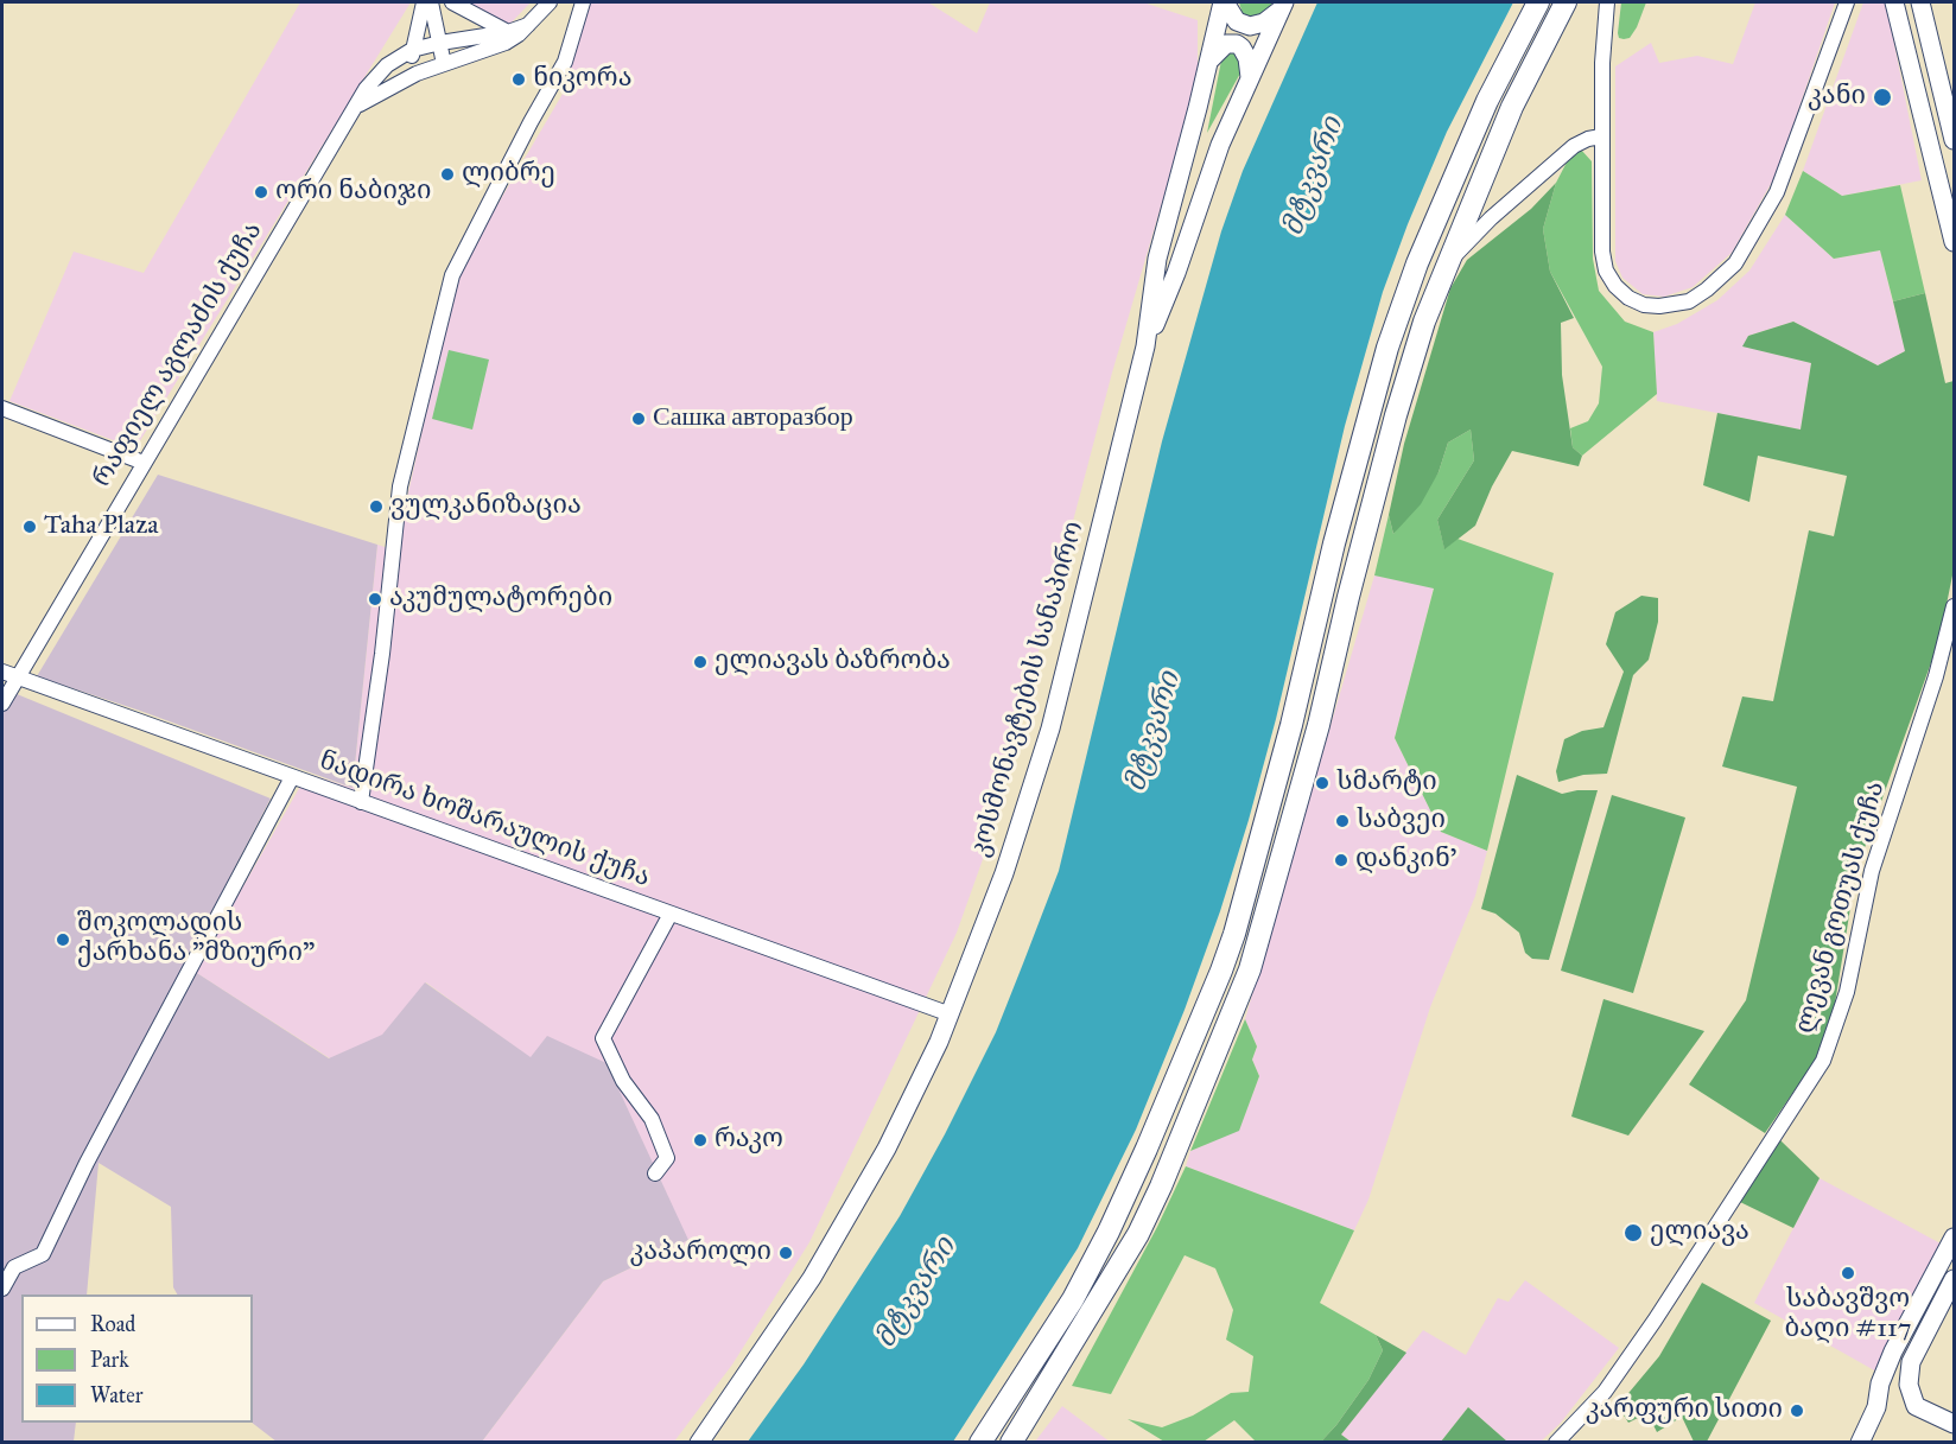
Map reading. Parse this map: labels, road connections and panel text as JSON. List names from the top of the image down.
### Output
{
  "streets": {
    "main road": ["კოსმონავტების სანაპირო"],
    "street": ["რაფიელ აგლაძის ქუჩა", "ნადირა ხოშარაულის ქუჩა", "ლევან გოთუას ქუჩა"]
  },
  "crossings": [
    ["რაფიელ აგლაძის ქუჩა", "ნადირა ხოშარაულის ქუჩა"],
    ["კოსმონავტების სანაპირო", "ნადირა ხოშარაულის ქუჩა"]
  ],
  "water": ["მტკვარი"],
  "places": [
    "ნიკორა",
    "კანი",
    "ლიბრე",
    "ორი ნაბიჯი",
    "Сашка авторазбор",
    "ვულკანიზაცია",
    "Taha Plaza",
    "აკუმულატორები",
    "ელიავას ბაზრობა",
    "სმარტი",
    "საბვეი",
    "დანკინ'",
    "შოკოლადის ქარხანა \"მზიური\"",
    "რაკო",
    "ელიავა",
    "კაპაროლი",
    "საბავშვო ბაღი #117",
    "კარფური სითი"
  ],
  "legend": ["Road", "Park", "Water"]
}
